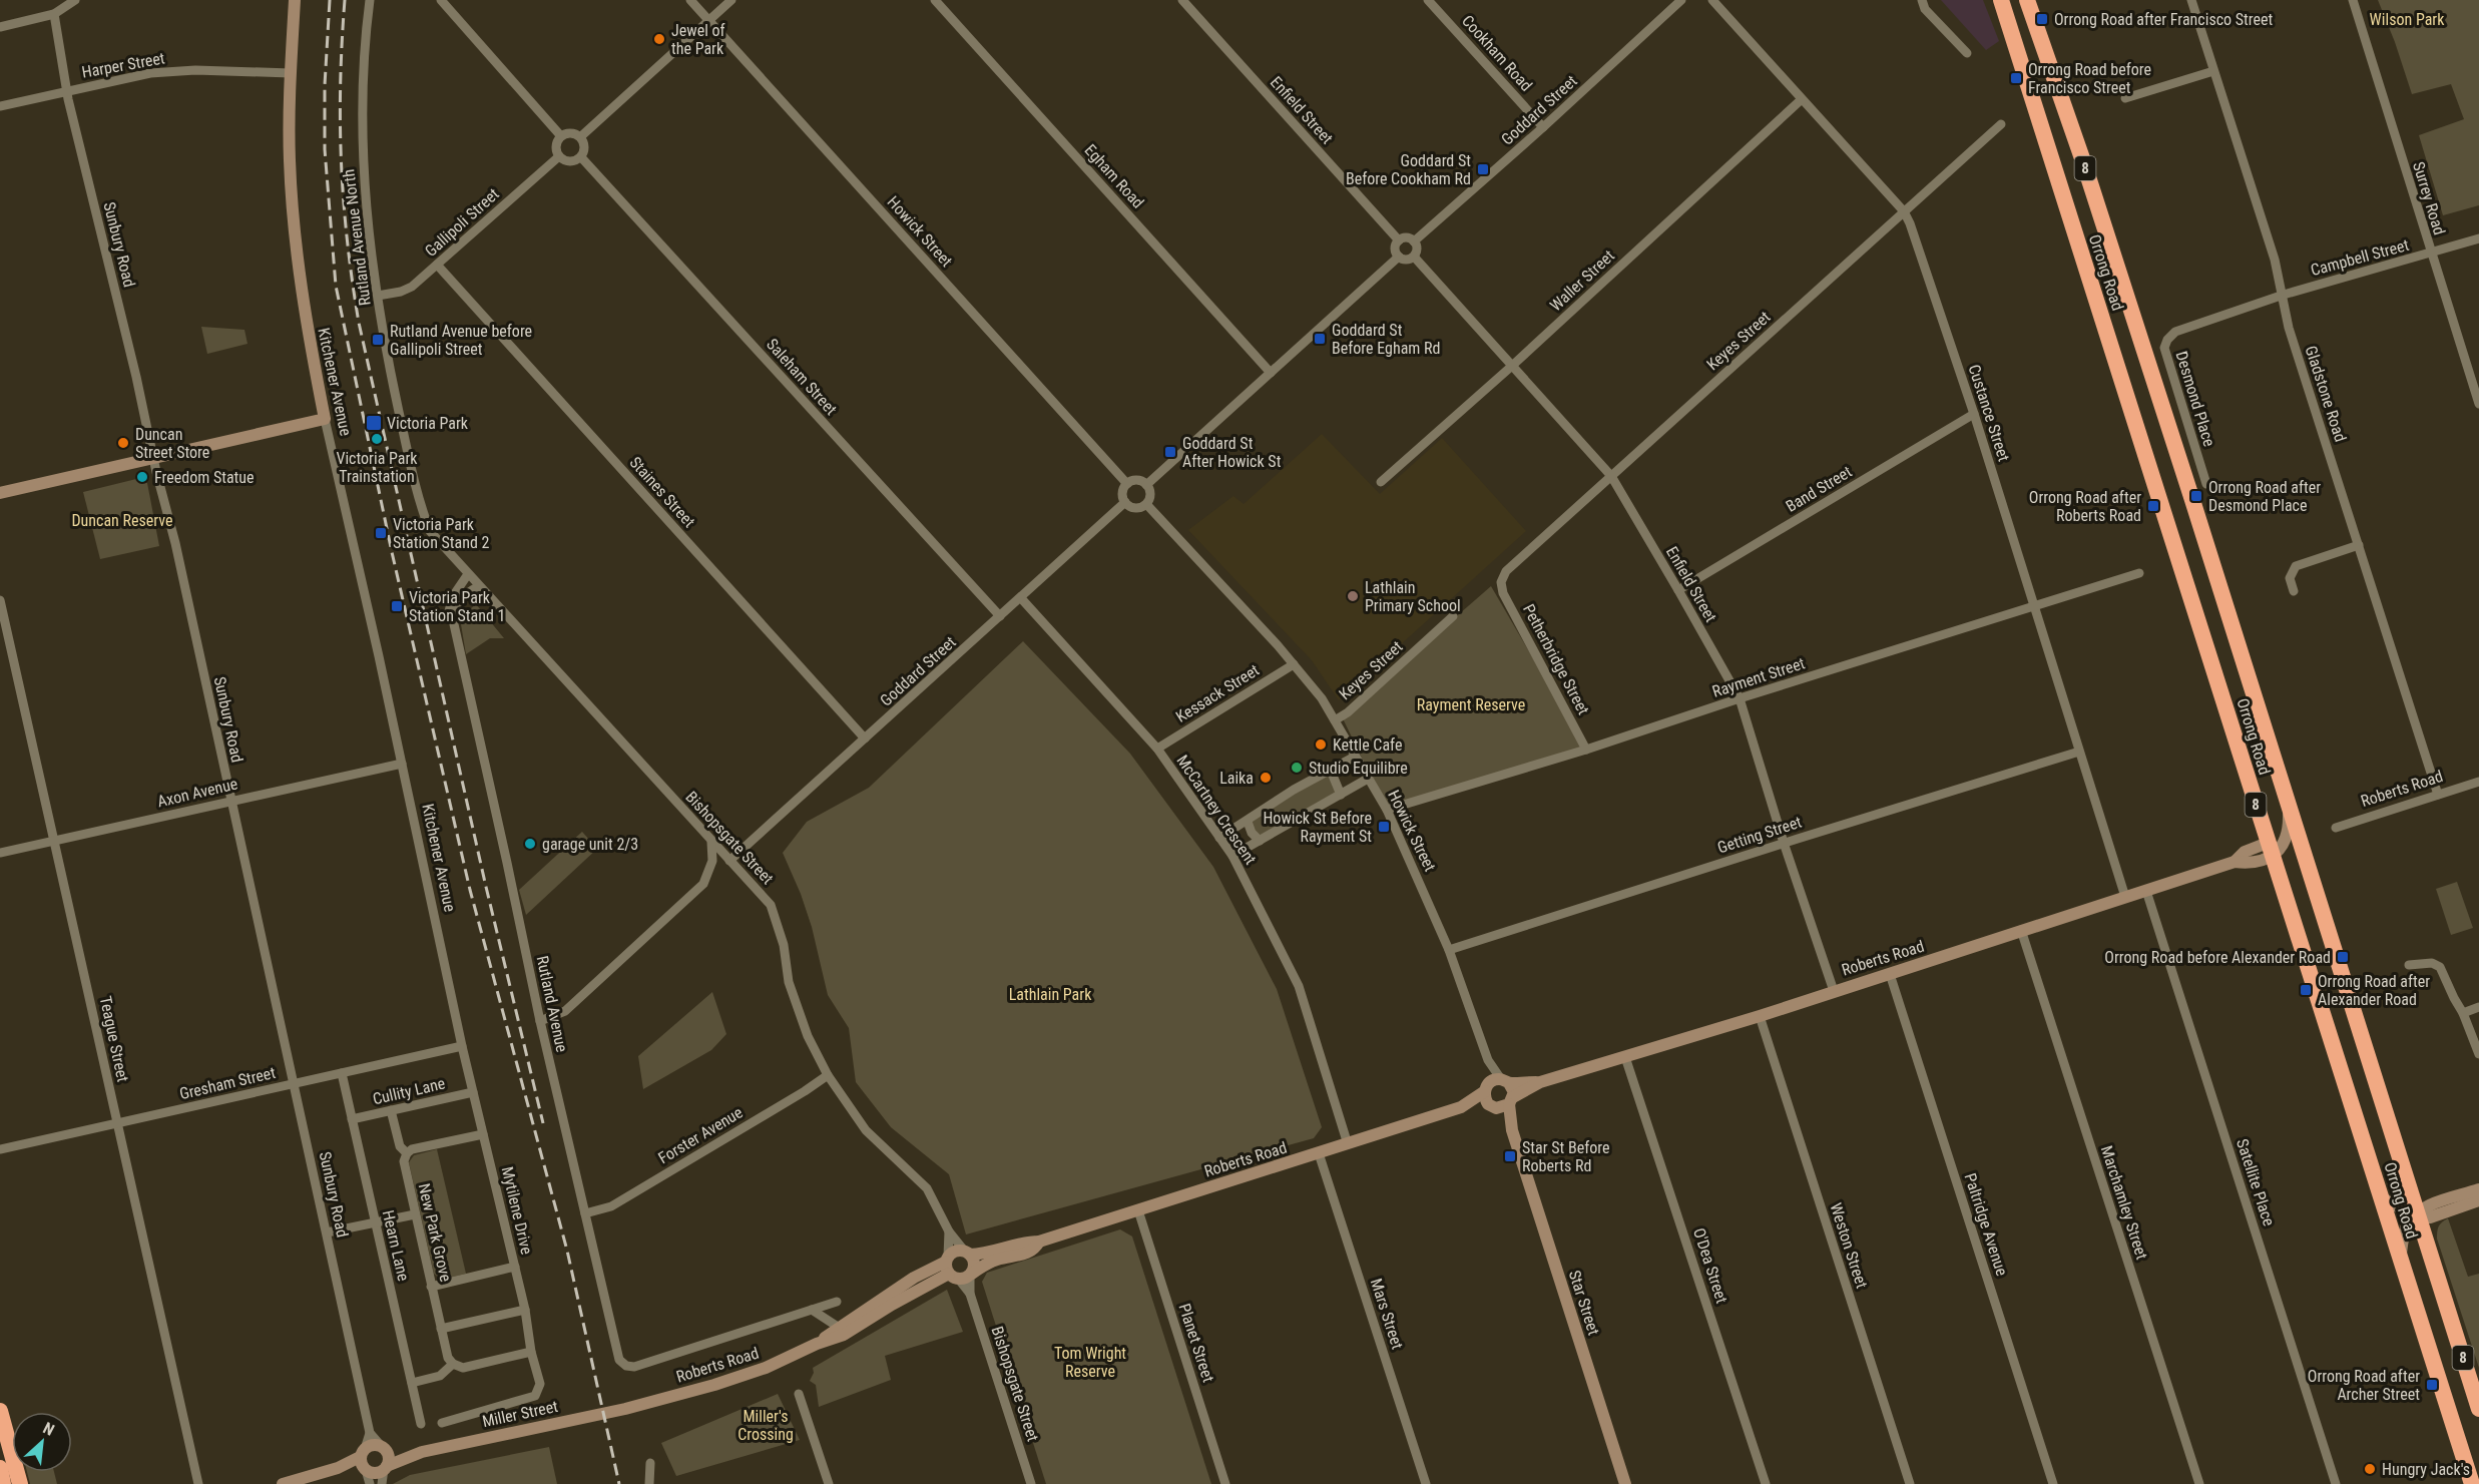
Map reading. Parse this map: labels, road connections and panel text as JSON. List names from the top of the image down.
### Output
{
  "streets": {
    "highway": ["8", "Orrong Road"],
    "main road": [
      "Kitchener Avenue",
      "Roberts Road",
      "Star Street",
      "Miller Street"
    ],
    "street": [
      "Cookham Road",
      "Harper Street",
      "Enfield Street",
      "Goddard Street",
      "Egham Road",
      "Surrey Road",
      "Gallipoli Street",
      "Howick Street",
      "Rutland Avenue North",
      "Sunbury Road",
      "Campbell Street",
      "Waller Street",
      "Keyes Street",
      "Saleham Street",
      "Gladstone Road",
      "Desmond Place",
      "Custance Street",
      "Band Street",
      "Staines Street",
      "Petherbridge Street",
      "Rayment Street",
      "Kessack Street",
      "Axon Avenue",
      "McCartney Crescent",
      "Getting Street",
      "Bishopsgate Street",
      "Rutland Avenue",
      "Teague Street",
      "Gresham Street",
      "Cullity Lane",
      "Forster Avenue",
      "Satellite Place",
      "Marchamley Street",
      "Mytilene Drive",
      "Paltridge Avenue",
      "New Park Grove",
      "Hearn Lane",
      "Weston Street",
      "O'Dea Street",
      "Mars Street",
      "Planet Street"
    ]
  },
  "crossings": [
    ["Cookham Road", "Goddard Street"],
    ["Harper Street", "Sunbury Road"],
    ["Harper Street", "Kitchener Avenue"],
    ["Enfield Street", "Goddard Street"],
    ["Enfield Street", "Waller Street"],
    ["Enfield Street", "Keyes Street"],
    ["Enfield Street", "Band Street"],
    ["Enfield Street", "Rayment Street"],
    ["Enfield Street", "Roberts Road"],
    ["Enfield Street", "Getting Street"],
    ["Goddard Street", "Howick Street"],
    ["Goddard Street", "Saleham Street"],
    ["Goddard Street", "Staines Street"],
    ["Goddard Street", "McCartney Crescent"],
    ["Goddard Street", "Bishopsgate Street"],
    ["Surrey Road", "Campbell Street"],
    ["Gallipoli Street", "Rutland Avenue North"],
    ["Gallipoli Street", "Saleham Street"],
    ["Gallipoli Street", "Staines Street"],
    ["Howick Street", "Keyes Street"],
    ["Howick Street", "Rayment Street"],
    ["Howick Street", "Kessack Street"],
    ["Howick Street", "Roberts Road"],
    ["Howick Street", "Getting Street"],
    ["Howick Street", "Star Street"],
    ["Rutland Avenue North", "Bishopsgate Street"],
    ["Sunbury Road", "Axon Avenue"],
    ["Sunbury Road", "Gresham Street"],
    ["Sunbury Road", "Miller Street"],
    ["Campbell Street", "Gladstone Road"],
    ["Campbell Street", "Desmond Place"],
    ["Orrong Road", "Roberts Road"],
    ["Waller Street", "Custance Street"],
    ["Keyes Street", "Custance Street"],
    ["Keyes Street", "Petherbridge Street"],
    ["Kitchener Avenue", "Axon Avenue"],
    ["Kitchener Avenue", "Gresham Street"],
    ["Kitchener Avenue", "Mytilene Drive"],
    ["Gladstone Road", "Desmond Place"],
    ["Gladstone Road", "Roberts Road"],
    ["Custance Street", "Band Street"],
    ["Custance Street", "Rayment Street"],
    ["Custance Street", "Roberts Road"],
    ["Custance Street", "Getting Street"],
    ["Petherbridge Street", "Rayment Street"],
    ["Kessack Street", "McCartney Crescent"],
    ["Roberts Road", "McCartney Crescent"],
    ["Roberts Road", "Bishopsgate Street"],
    ["Roberts Road", "Rutland Avenue"],
    ["Roberts Road", "Satellite Place"],
    ["Roberts Road", "Marchamley Street"],
    ["Roberts Road", "Paltridge Avenue"],
    ["Roberts Road", "Weston Street"],
    ["Roberts Road", "O'Dea Street"],
    ["Roberts Road", "Star Street"],
    ["Roberts Road", "Mars Street"],
    ["Roberts Road", "Planet Street"],
    ["Roberts Road", "Miller Street"],
    ["Axon Avenue", "Teague Street"],
    ["Bishopsgate Street", "Rutland Avenue"],
    ["Bishopsgate Street", "Forster Avenue"],
    ["Rutland Avenue", "Forster Avenue"],
    ["Teague Street", "Gresham Street"],
    ["Gresham Street", "Mytilene Drive"],
    ["Gresham Street", "Hearn Lane"],
    ["Cullity Lane", "Mytilene Drive"],
    ["Cullity Lane", "New Park Grove"],
    ["Cullity Lane", "Hearn Lane"],
    ["Mytilene Drive", "Miller Street"]
  ],
  "parks": [
    "Wilson Park",
    "Duncan Reserve",
    "Rayment Reserve",
    "Lathlain Park",
    "Tom Wright Reserve",
    "Miller's Crossing"
  ],
  "places": {
    "transit": [
      "Orrong Road after Francisco Street",
      "Orrong Road before Francisco Street",
      "Goddard St Before Cookham Rd",
      "Goddard St Before Egham Rd",
      "Rutland Avenue before Gallipoli Street",
      "Victoria Park",
      "Goddard St After Howick St",
      "Orrong Road after Desmond Place",
      "Orrong Road after Roberts Road",
      "Victoria Park Station Stand 2",
      "Victoria Park Station Stand 1",
      "Howick St Before Rayment St",
      "Orrong Road before Alexander Road",
      "Orrong Road after Alexander Road",
      "Star St Before Roberts Rd",
      "Orrong Road after Archer Street"
    ],
    "other": [
      "Jewel of the Park",
      "Victoria Park Trainstation",
      "Duncan Street Store",
      "Freedom Statue",
      "Lathlain Primary School",
      "Kettle Cafe",
      "Studio Equilibre",
      "Laika",
      "garage unit 2/3",
      "Hungry Jack's"
    ]
  },
  "north": "top right"
}
